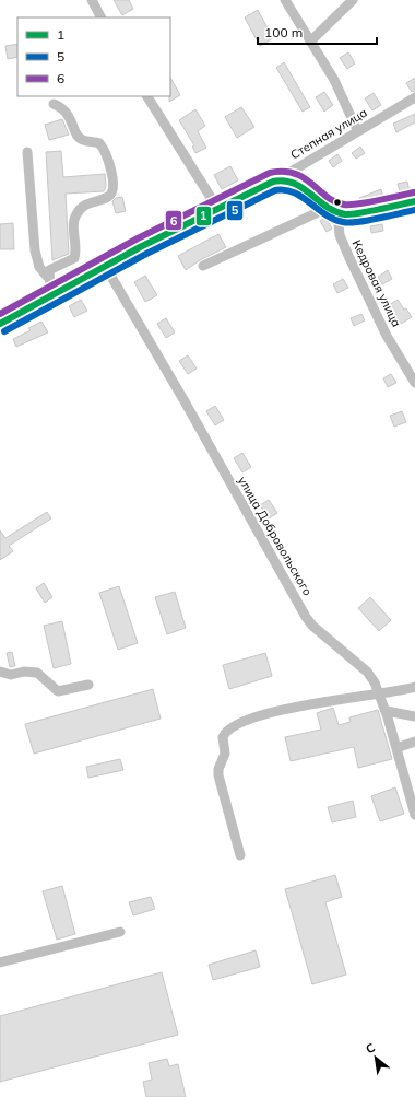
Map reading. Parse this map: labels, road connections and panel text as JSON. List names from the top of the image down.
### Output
{
  "streets": {
    "street": ["Степная улица", "Кедровая улица", "улица Добровольского"]
  },
  "crossings": [
    ["Степная улица", "улица Добровольского"]
  ],
  "lines": ["transit line 6", "transit line 1", "transit line 5"],
  "legend": ["1", "5", "6"],
  "scale_bar": "100 m",
  "north": "top left"
}
